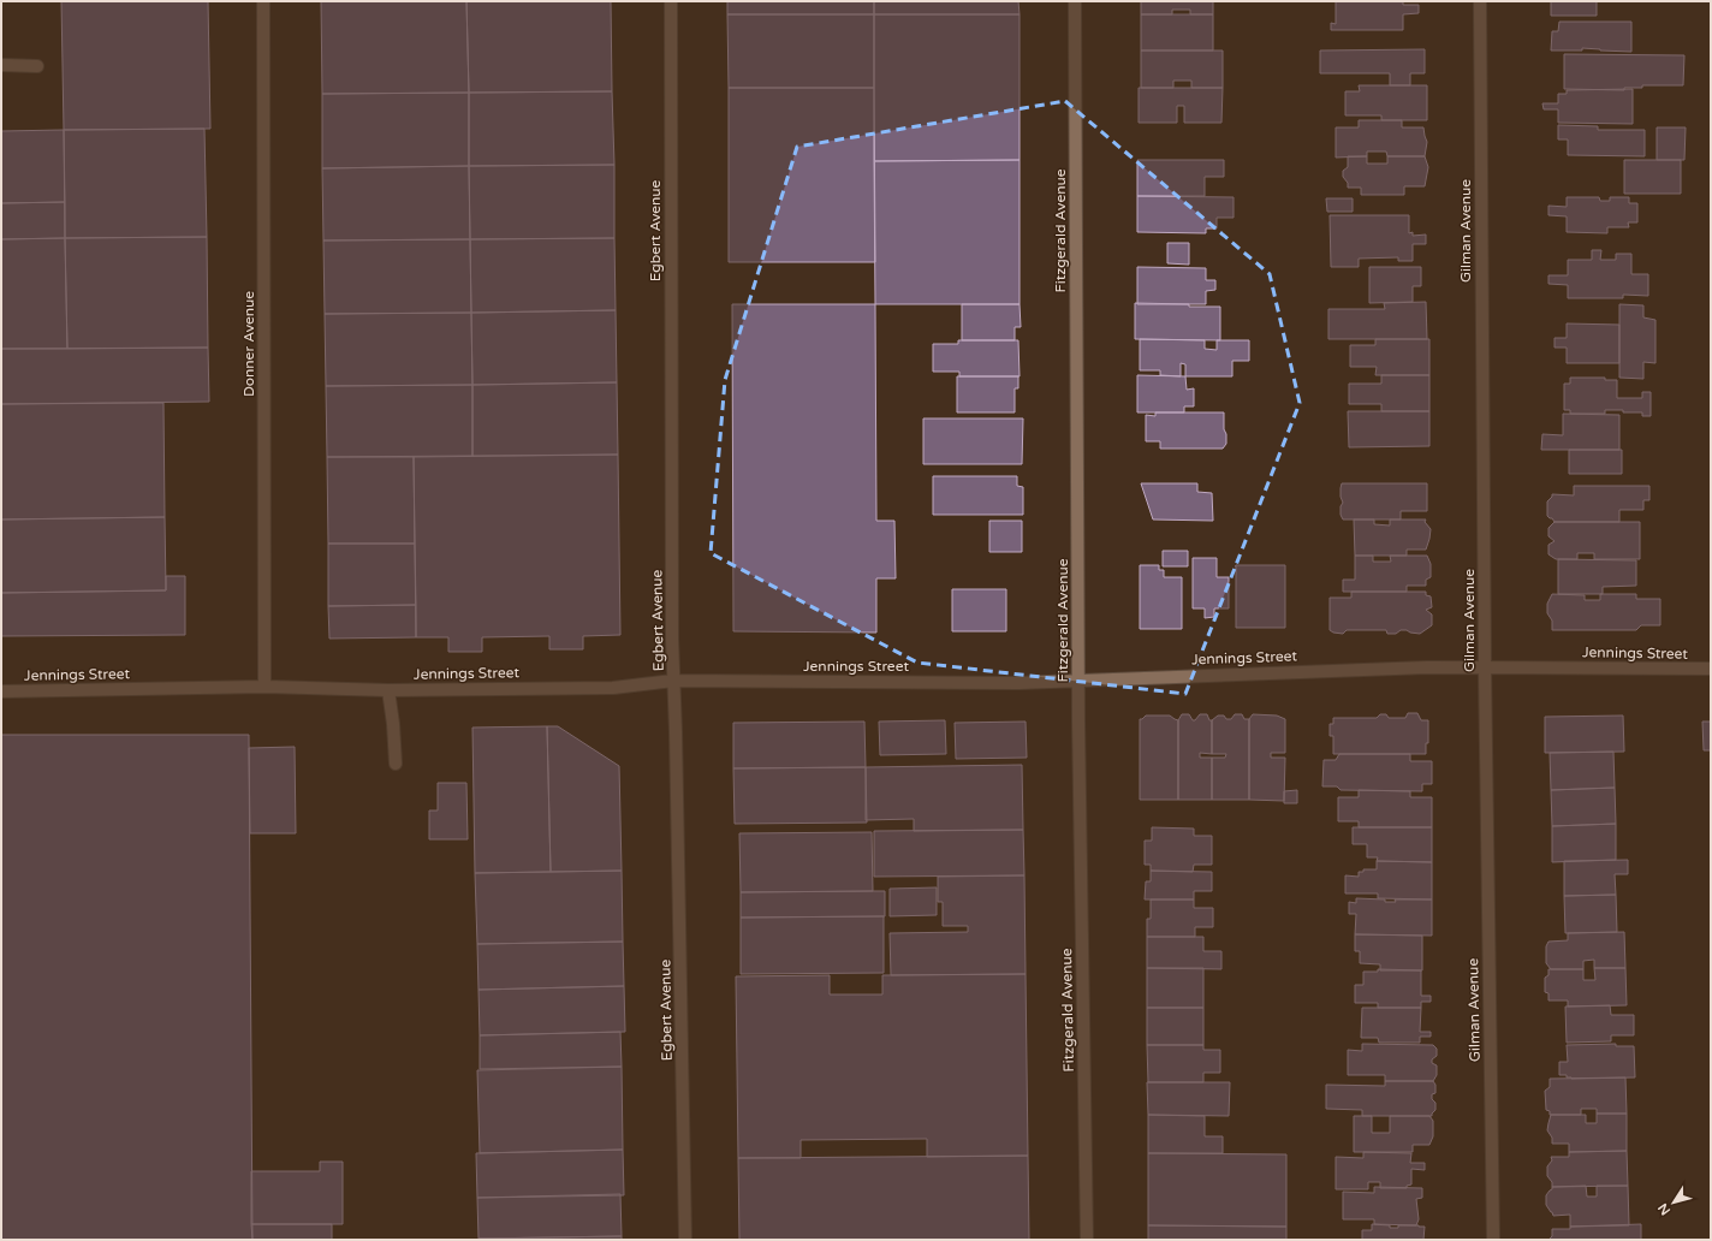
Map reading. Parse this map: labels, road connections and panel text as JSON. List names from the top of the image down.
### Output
{
  "streets": {
    "street": [
      "Egbert Avenue",
      "Fitzgerald Avenue",
      "Gilman Avenue",
      "Donner Avenue",
      "Jennings Street"
    ]
  },
  "crossings": [
    ["Egbert Avenue", "Jennings Street"],
    ["Fitzgerald Avenue", "Jennings Street"],
    ["Gilman Avenue", "Jennings Street"],
    ["Donner Avenue", "Jennings Street"]
  ],
  "north": "bottom left"
}
